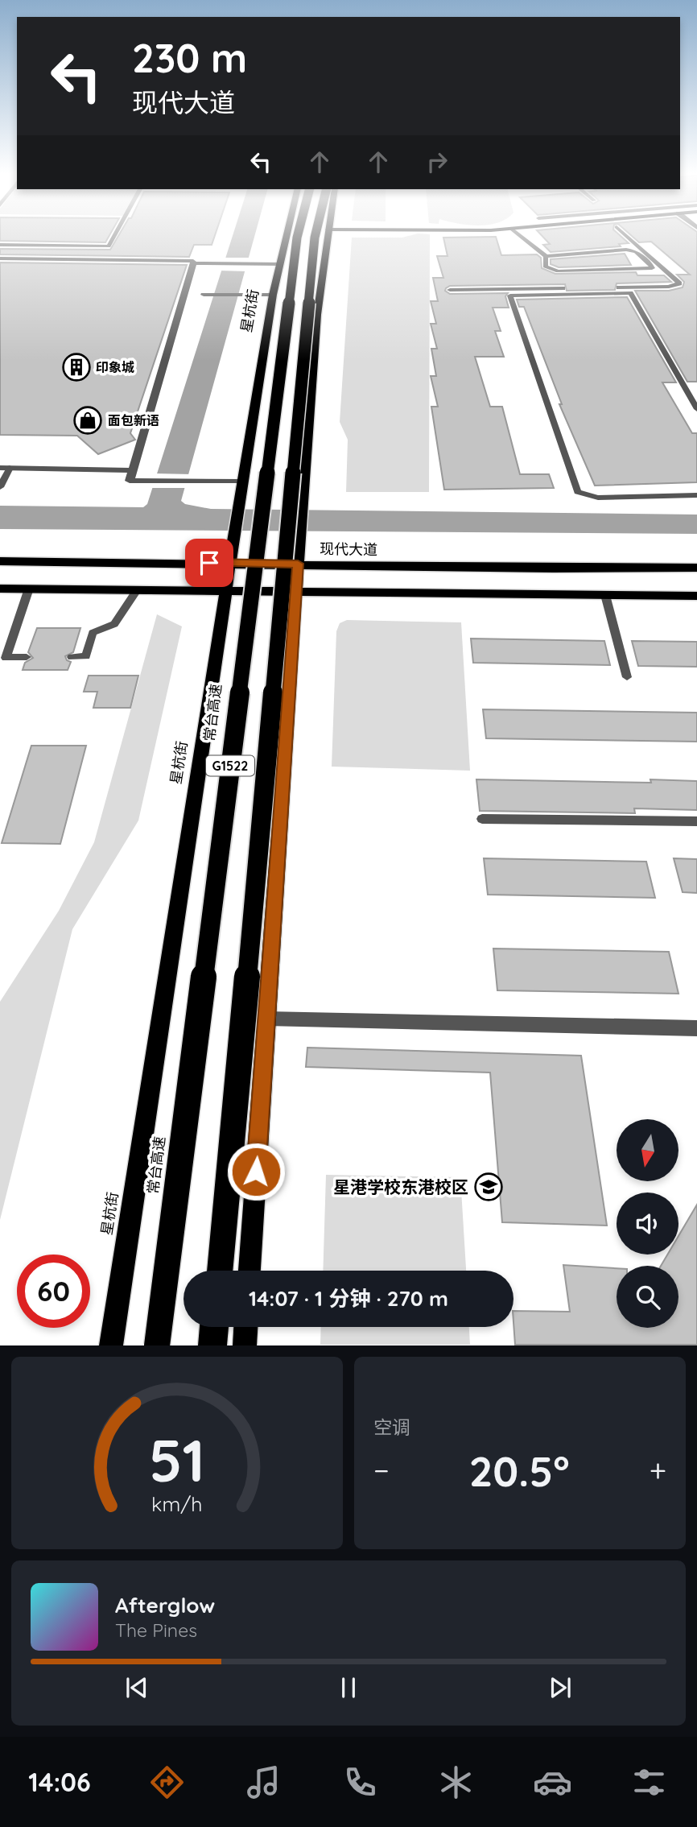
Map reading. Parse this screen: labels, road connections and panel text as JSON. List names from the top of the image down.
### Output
{
  "streets": {
    "highway": ["常台高速", "G1522"],
    "main road": ["星杭街", "现代大道"]
  },
  "crossings": [
    ["星杭街", "现代大道"]
  ],
  "places": {
    "building": ["印象城"],
    "shop": ["面包新语"],
    "school or university": ["星港学校东港校区"]
  },
  "north": "bottom",
  "page": {
    "turn": ["230 m", "现代大道"],
    "limit": "60",
    "trip": "14:07 · 1 分钟 · 270 m",
    "tile": "空调",
    "heat": ["−", "20.5°", "+"],
    "song": ["Afterglow", "The Pines"],
    "tabs": "14:06",
    "gauge": ["51", "km/h"]
  }
}
